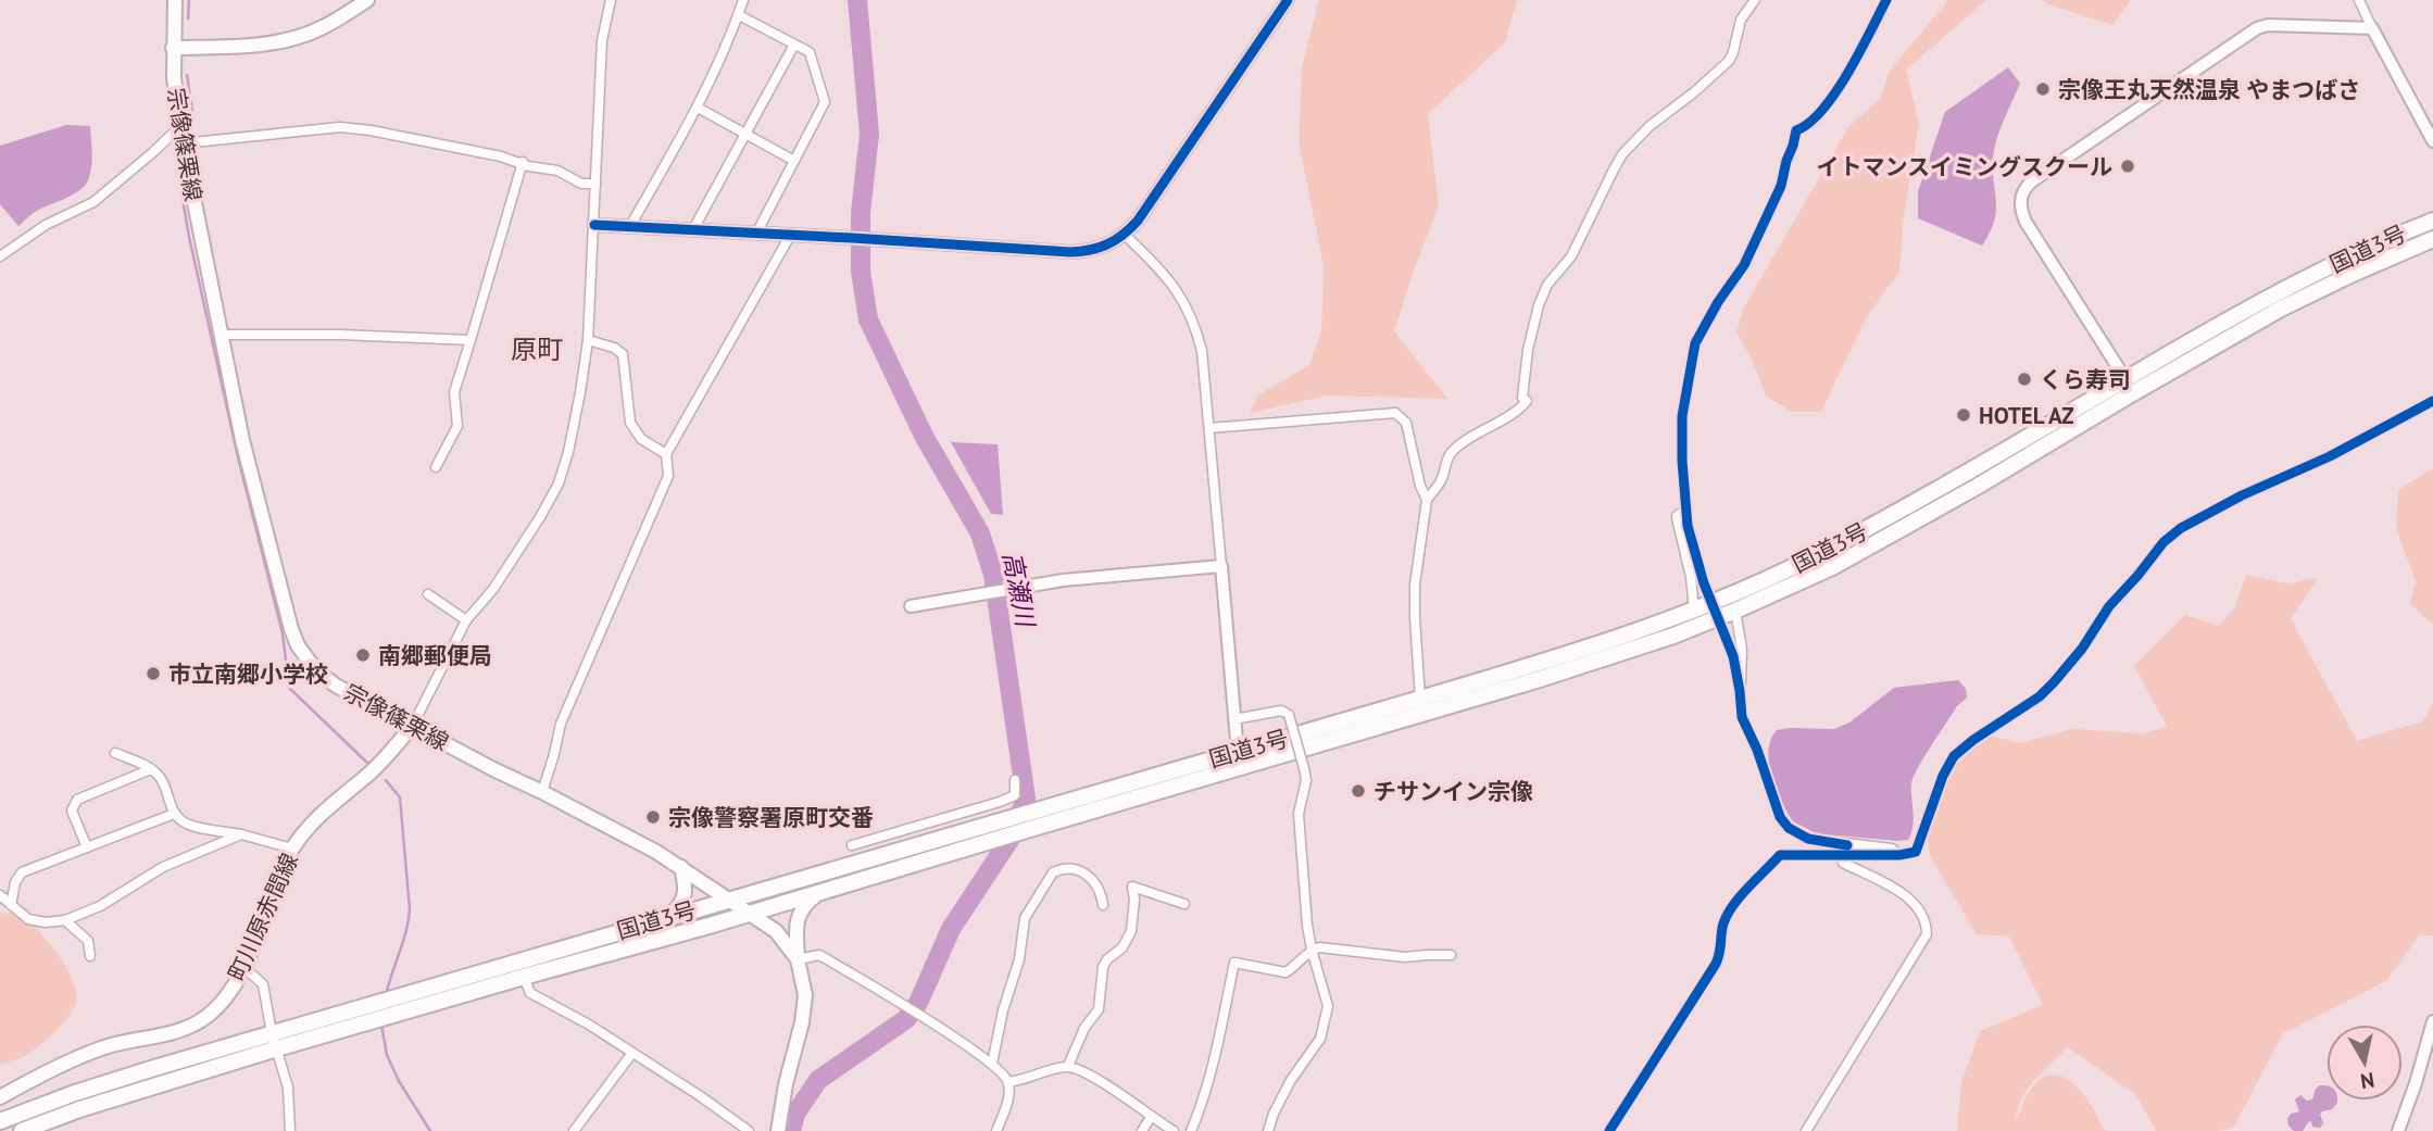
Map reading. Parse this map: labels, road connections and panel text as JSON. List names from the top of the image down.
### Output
{
  "streets": {
    "highway": ["国道3号"],
    "main road": ["宗像篠栗線", "町川原赤間線"]
  },
  "crossings": [
    ["宗像篠栗線", "国道3号"],
    ["宗像篠栗線", "町川原赤間線"]
  ],
  "districts": ["原町"],
  "water": ["高瀬川"],
  "places": [
    "宗像王丸天然温泉 やまつばさ",
    "イトマンスイミングスクール",
    "くら寿司",
    "HOTEL AZ",
    "南郷郵便局",
    "市立南郷小学校",
    "チサンイン宗像",
    "宗像警察署原町交番"
  ],
  "north": "bottom"
}
